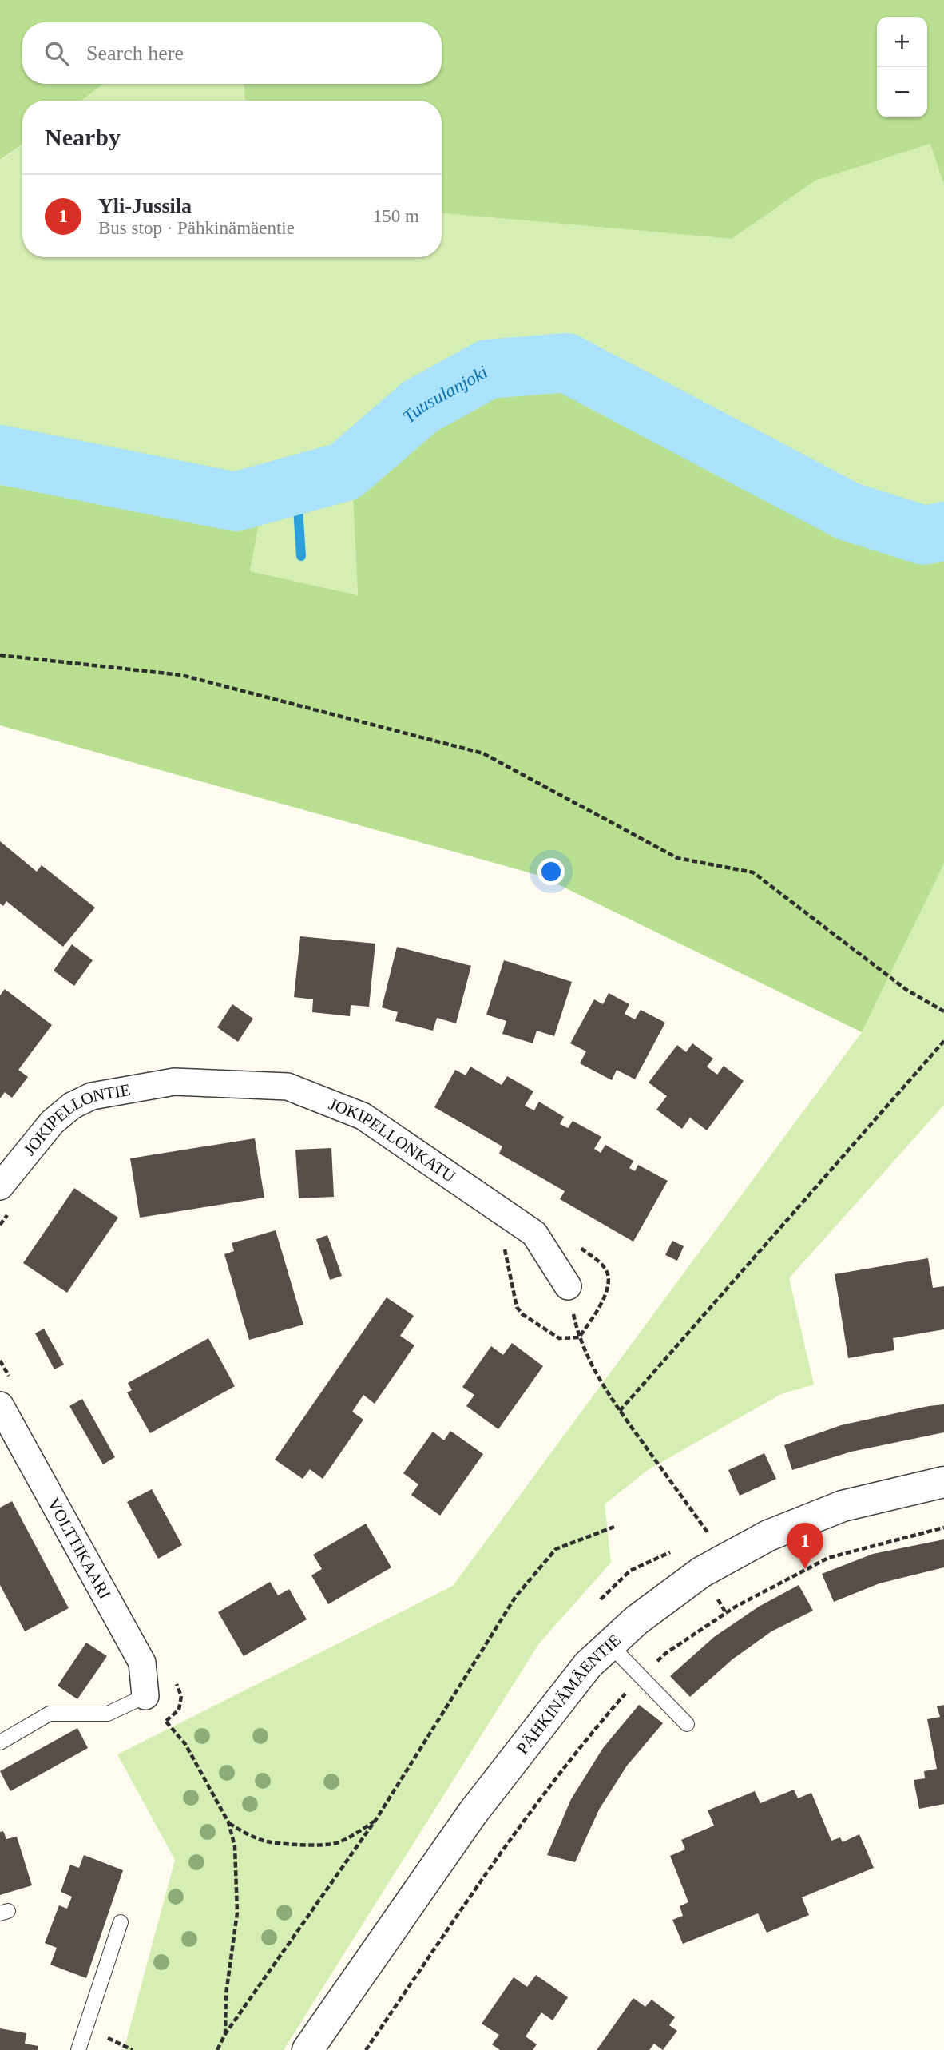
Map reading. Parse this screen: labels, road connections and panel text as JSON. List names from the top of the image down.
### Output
{
  "streets": {
    "street": [
      "JOKIPELLONTIE",
      "JOKIPELLONKATU",
      "VOLTTIKAARI",
      "PÄHKINÄMÄENTIE"
    ]
  },
  "crossings": [
    ["JOKIPELLONTIE", "JOKIPELLONKATU"]
  ],
  "water": ["Tuusulanjoki"],
  "page": {
    "map_buttons": ["+", "−"],
    "search": "Search here",
    "heading": "Nearby",
    "list": [
      {
        "mark": "1",
        "name": "Yli-Jussila",
        "note": "Bus stop · Pähkinämäentie",
        "value": "150 m"
      }
    ],
    "pins": "1"
  }
}
